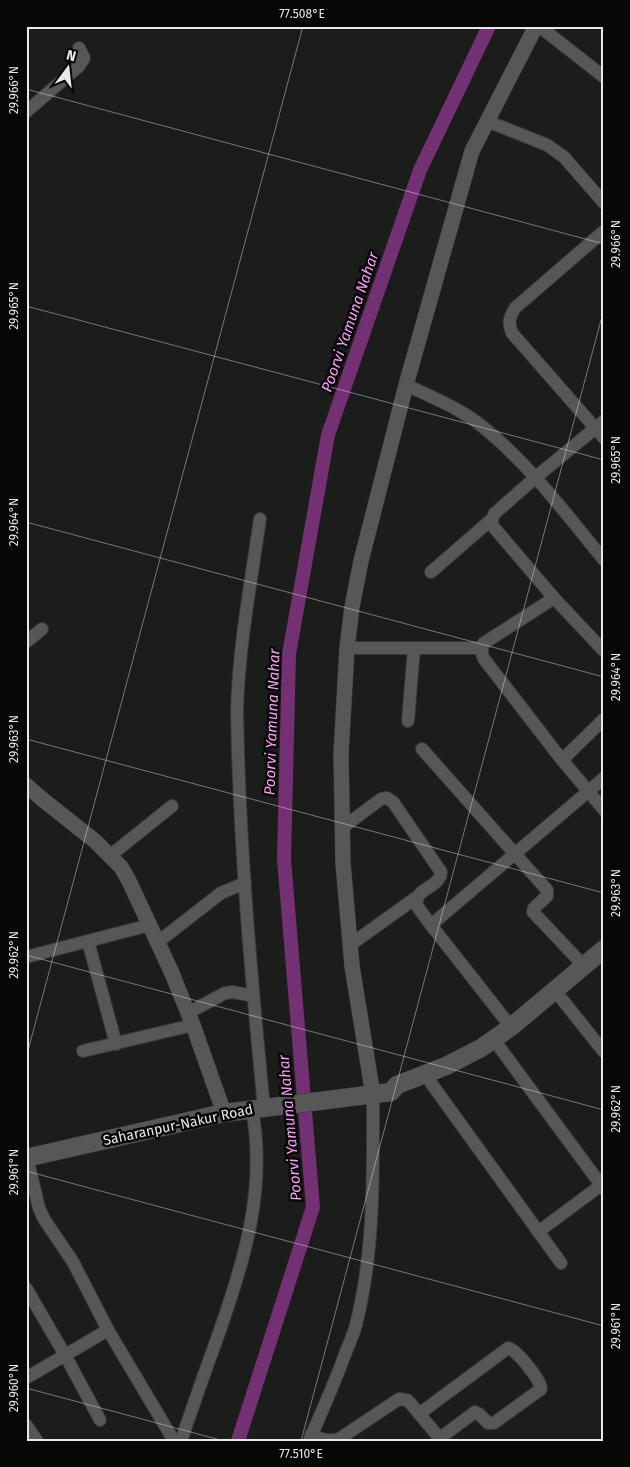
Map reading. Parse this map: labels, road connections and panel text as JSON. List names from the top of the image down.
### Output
{
  "streets": {
    "main road": ["Saharanpur-Nakur Road"]
  },
  "water": ["Poorvi Yamuna Nahar"],
  "north": "top",
  "coordinates": [
    "77.508°E",
    "29.966°N",
    "29.965°N",
    "29.964°N",
    "29.963°N",
    "29.962°N",
    "29.961°N",
    "29.960°N",
    "77.510°E"
  ]
}
